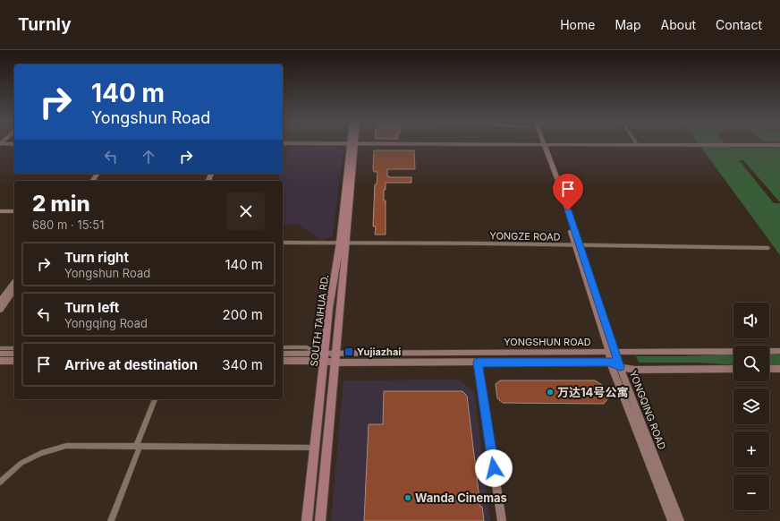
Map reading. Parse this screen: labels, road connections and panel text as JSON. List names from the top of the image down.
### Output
{
  "streets": {
    "main road": ["SOUTH TAIHUA RD."],
    "street": ["YONGZE ROAD", "YONGSHUN ROAD", "YONGQING ROAD"]
  },
  "crossings": [
    ["YONGZE ROAD", "SOUTH TAIHUA RD."],
    ["YONGZE ROAD", "YONGQING ROAD"],
    ["SOUTH TAIHUA RD.", "YONGSHUN ROAD"],
    ["YONGSHUN ROAD", "YONGQING ROAD"]
  ],
  "places": {
    "transit": ["Yujiazhai"],
    "other": ["万达14号公寓", "Wanda Cinemas"]
  },
  "page": {
    "header": "Turnly",
    "nav": [
      "Home",
      "Map",
      "About",
      "Contact"
    ],
    "turn": ["140 m", "Yongshun Road"],
    "heading": ["2 min", "680 m · 15:51"],
    "list": [
      {
        "name": "Turn right",
        "note": "Yongshun Road",
        "value": "140 m"
      },
      {
        "name": "Turn left",
        "note": "Yongqing Road",
        "value": "200 m"
      },
      {
        "name": "Arrive at destination",
        "value": "340 m"
      }
    ],
    "map_buttons": ["+", "−"]
  }
}
